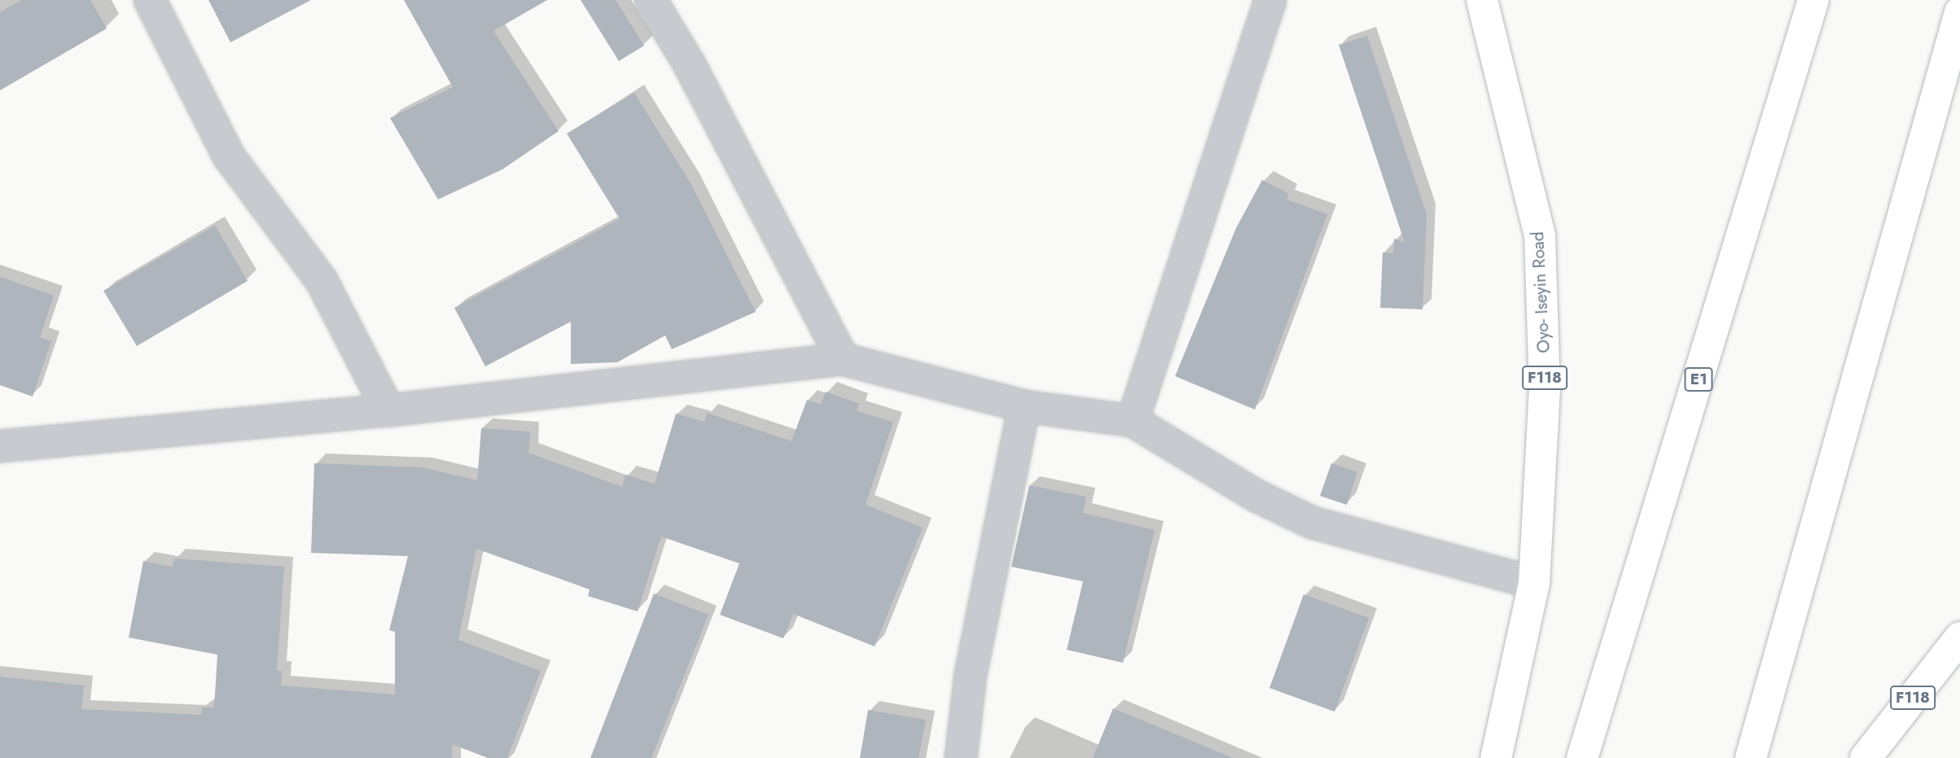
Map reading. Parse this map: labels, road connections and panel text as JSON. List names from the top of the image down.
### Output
{
  "streets": {
    "main road": ["Oyo- Iseyin Road", "F118", "E1"]
  }
}
